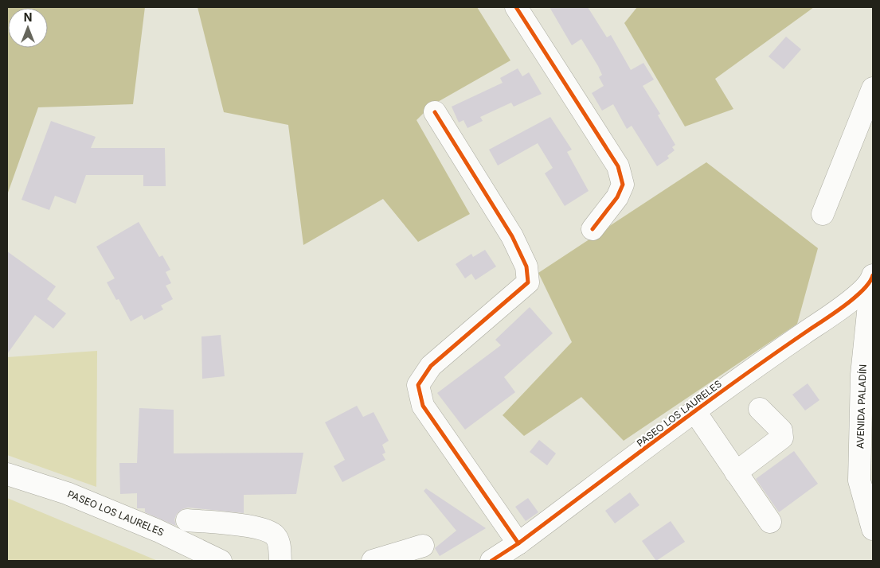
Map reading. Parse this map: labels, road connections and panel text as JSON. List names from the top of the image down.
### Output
{
  "streets": {
    "street": ["AVENIDA PALADÍN", "PASEO LOS LAURELES"]
  },
  "crossings": [
    ["AVENIDA PALADÍN", "PASEO LOS LAURELES"]
  ],
  "north": "top"
}
